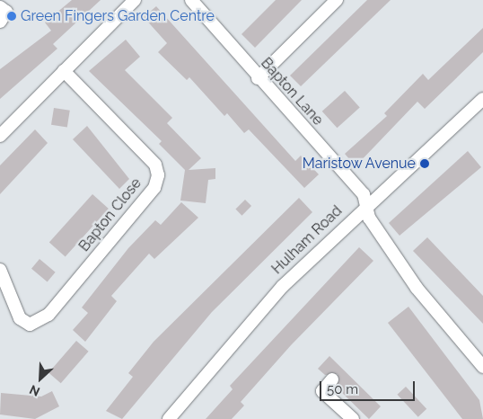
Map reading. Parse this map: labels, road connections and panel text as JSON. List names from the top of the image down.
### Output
{
  "streets": {
    "street": ["Bapton Lane", "Bapton Close", "Hulham Road"]
  },
  "crossings": [
    ["Bapton Lane", "Hulham Road"]
  ],
  "places": ["Green Fingers Garden Centre", "Maristow Avenue"],
  "scale_bar": "50 m",
  "north": "bottom left"
}
